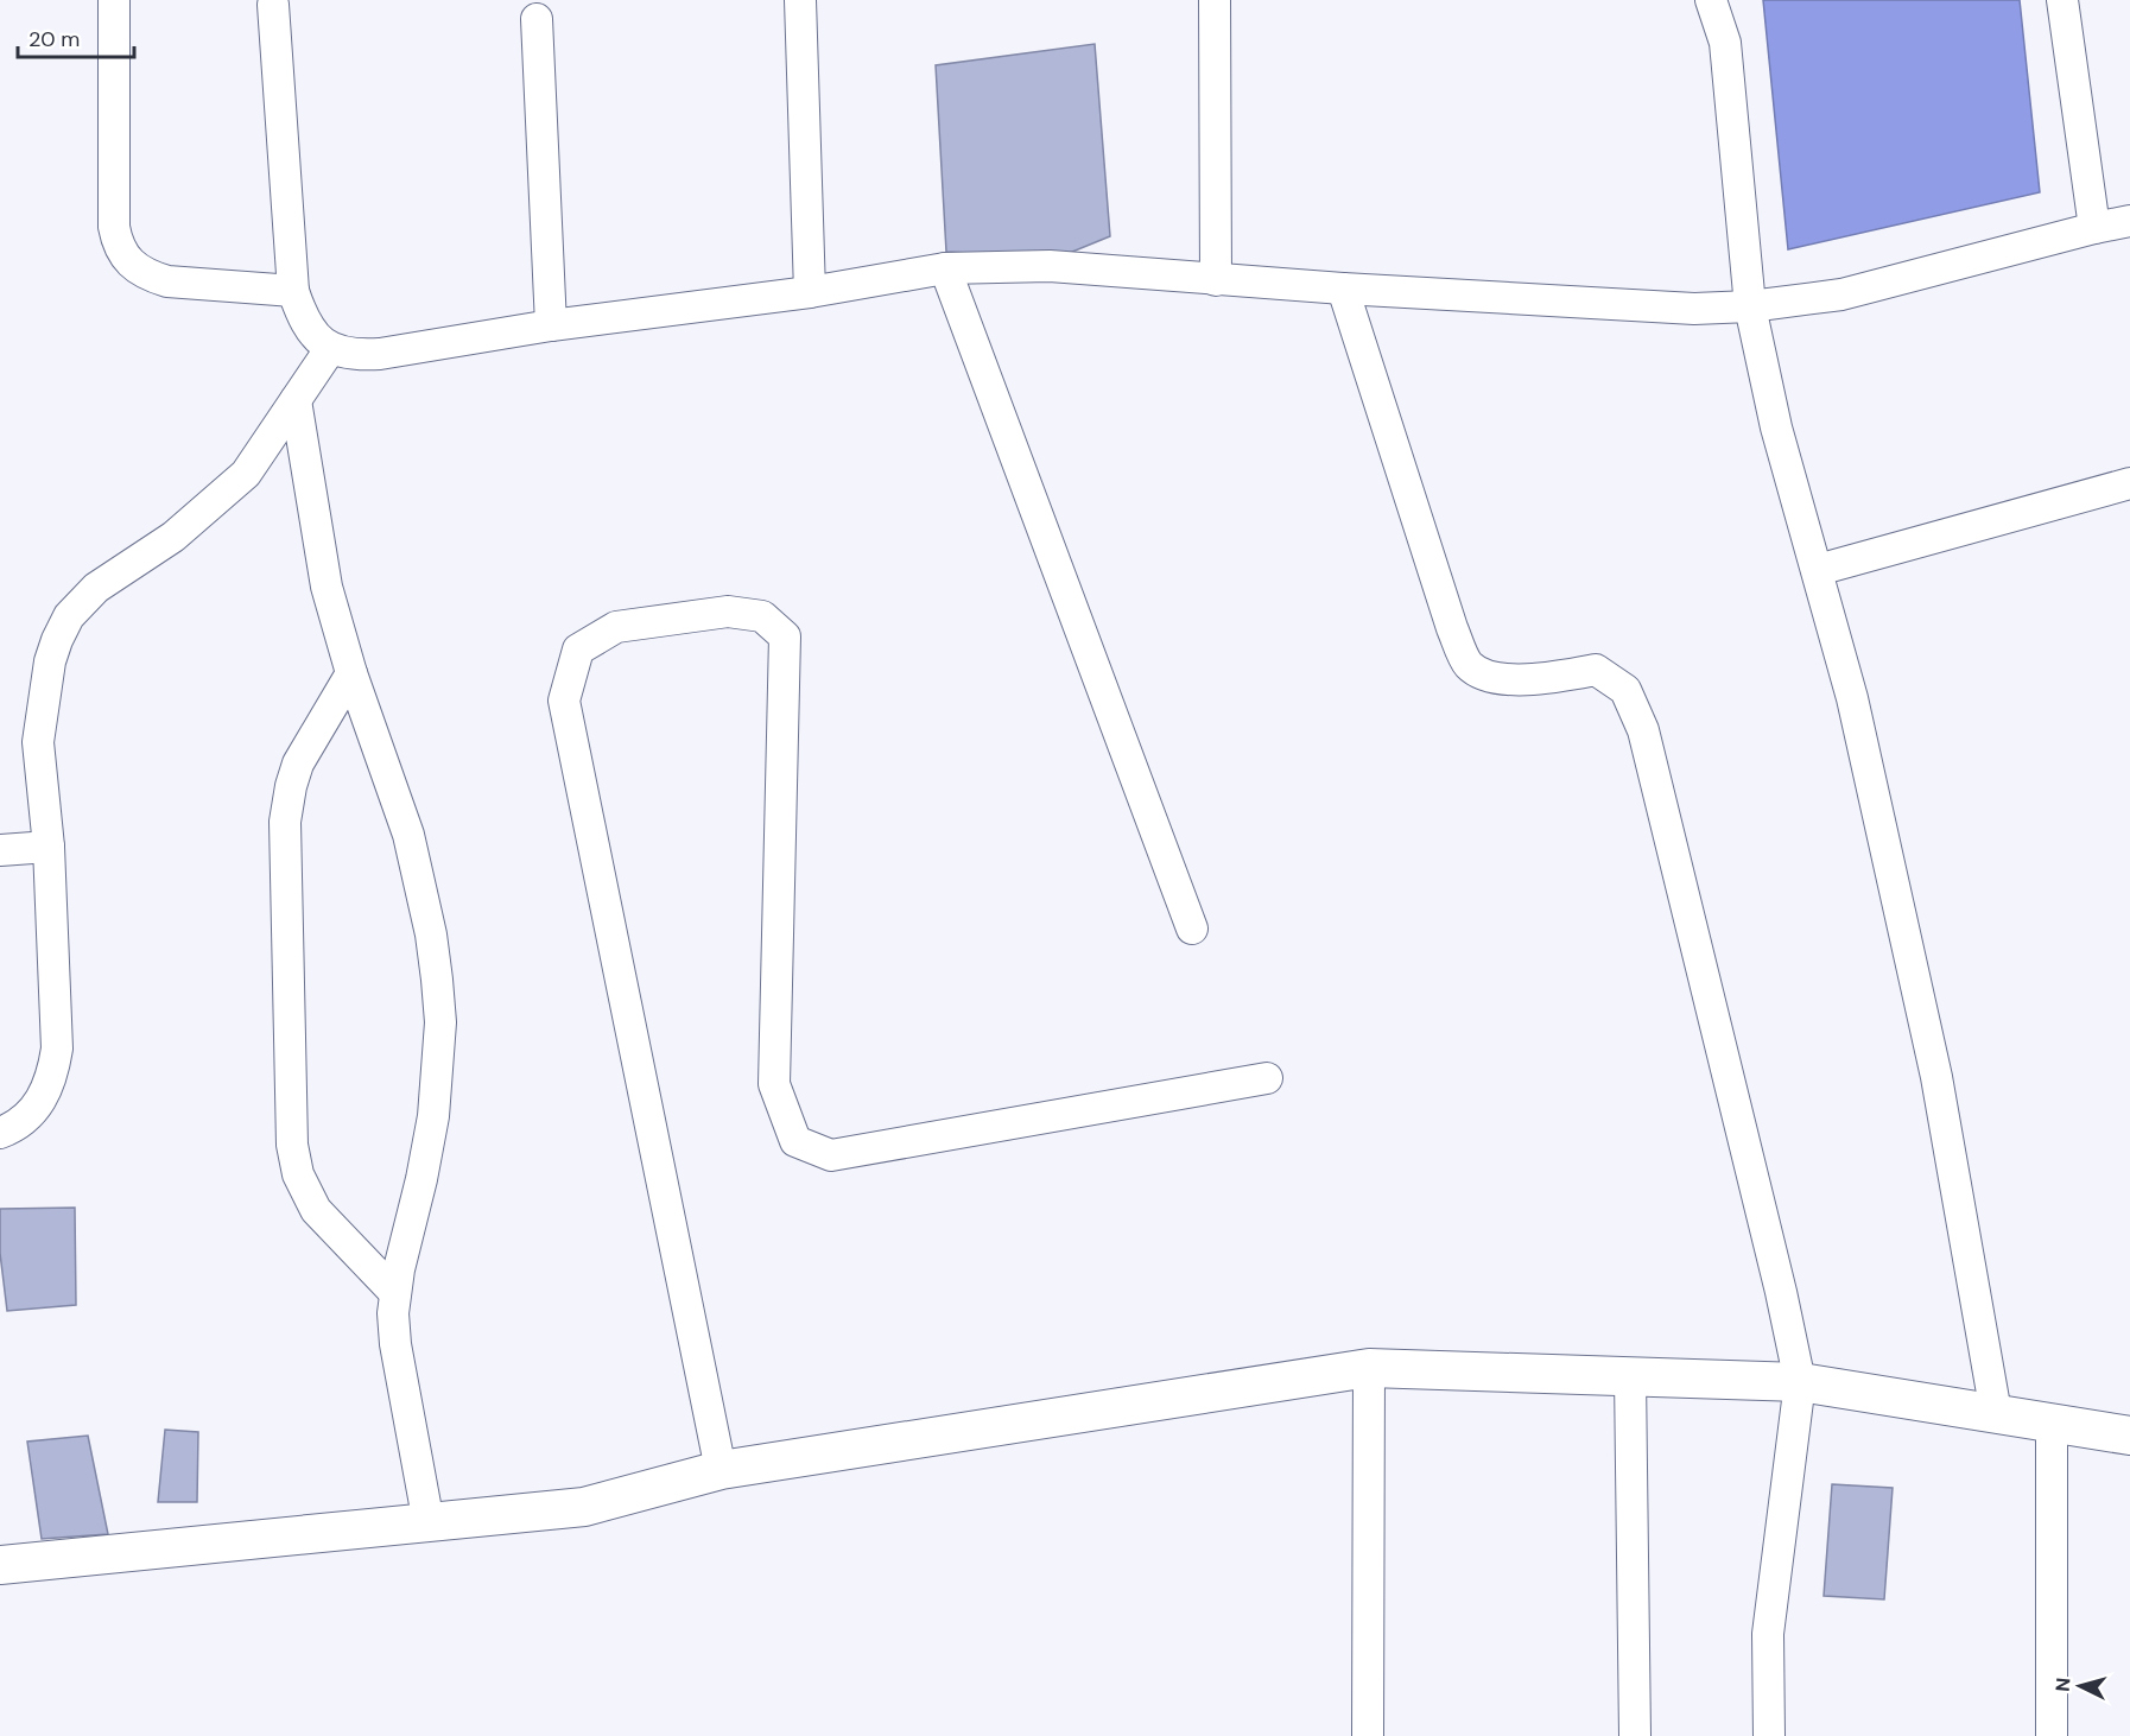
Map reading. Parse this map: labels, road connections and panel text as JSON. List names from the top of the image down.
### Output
{
  "scale_bar": "20 m",
  "north": "left"
}
